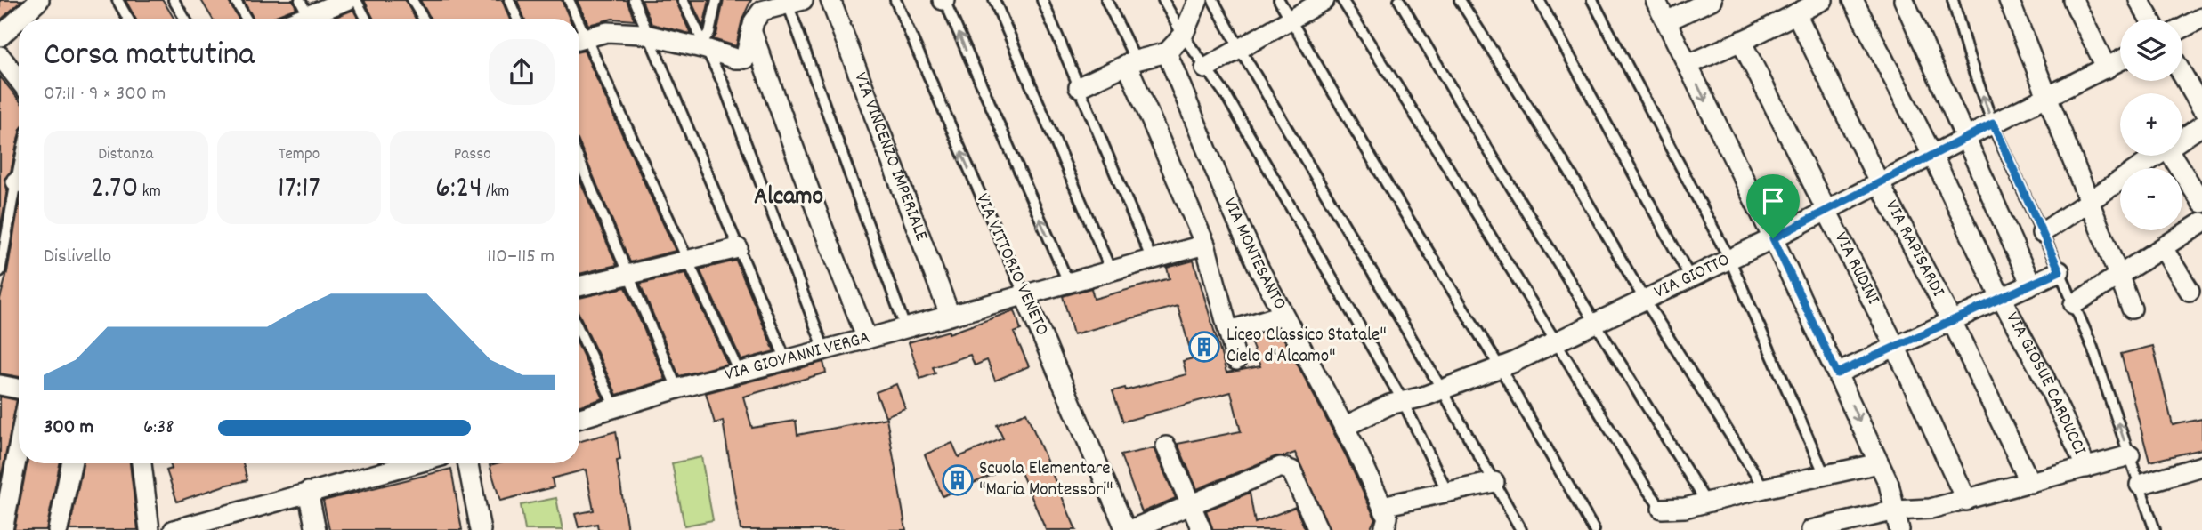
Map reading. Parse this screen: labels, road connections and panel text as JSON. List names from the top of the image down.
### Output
{
  "streets": {
    "street": [
      "VIA VINCENZO IMPERIALE",
      "VIA RAPISARDI",
      "VIA MONTESANTO",
      "VIA VITTORIO VENETO",
      "VIA RUDINI",
      "VIA GIOTTO",
      "VIA GIOVANNI VERGA",
      "VIA GIOSUÈ CARDUCCI"
    ]
  },
  "crossings": [
    ["VIA VINCENZO IMPERIALE", "VIA GIOVANNI VERGA"],
    ["VIA RAPISARDI", "VIA GIOTTO"],
    ["VIA MONTESANTO", "VIA GIOTTO"],
    ["VIA VITTORIO VENETO", "VIA GIOVANNI VERGA"],
    ["VIA RUDINI", "VIA GIOTTO"],
    ["VIA GIOTTO", "VIA GIOSUÈ CARDUCCI"]
  ],
  "districts": ["Alcamo"],
  "places": {
    "building": ["Liceo Classico Statale\" Cielo d'Alcamo\"", "Scuola Elementare \"Maria Montessori\""]
  },
  "page": {
    "map_buttons": ["+", "−"],
    "heading": ["Corsa mattutina", "07:11 · 9 × 300 m"],
    "stats": [
      ["Distanza", "2.70 km"],
      ["Tempo", "17:17"],
      ["Passo", "6:24 /km"]
    ],
    "chart": ["Dislivello", "110–115 m"],
    "list": [
      {
        "name": "300 m",
        "note": "6:38"
      }
    ]
  }
}
